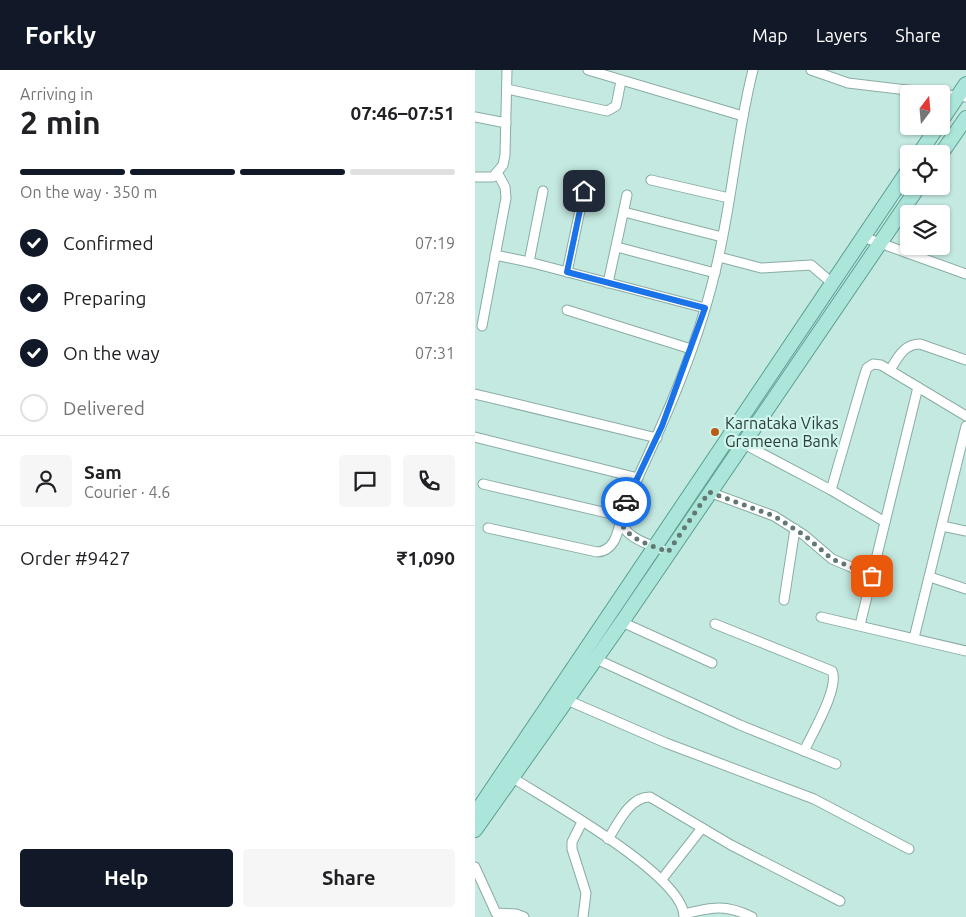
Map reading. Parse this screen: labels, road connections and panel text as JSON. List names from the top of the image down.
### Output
{
  "places": ["Karnataka Vikas Grameena Bank"],
  "north": "top",
  "page": {
    "header": "Forkly",
    "nav": ["Map", "Layers", "Share"],
    "heading": ["2 min", "Arriving in", "07:46–07:51"],
    "panel": [
      "Sam",
      "Courier · 4.6",
      "Order #9427",
      "₹1,090"
    ],
    "bar": "On the way · 350 m",
    "list": [
      ["Confirmed", "07:19"],
      ["Preparing", "07:28"],
      ["On the way", "07:31"],
      "Delivered"
    ],
    "buttons": ["Help", "Share"]
  }
}
